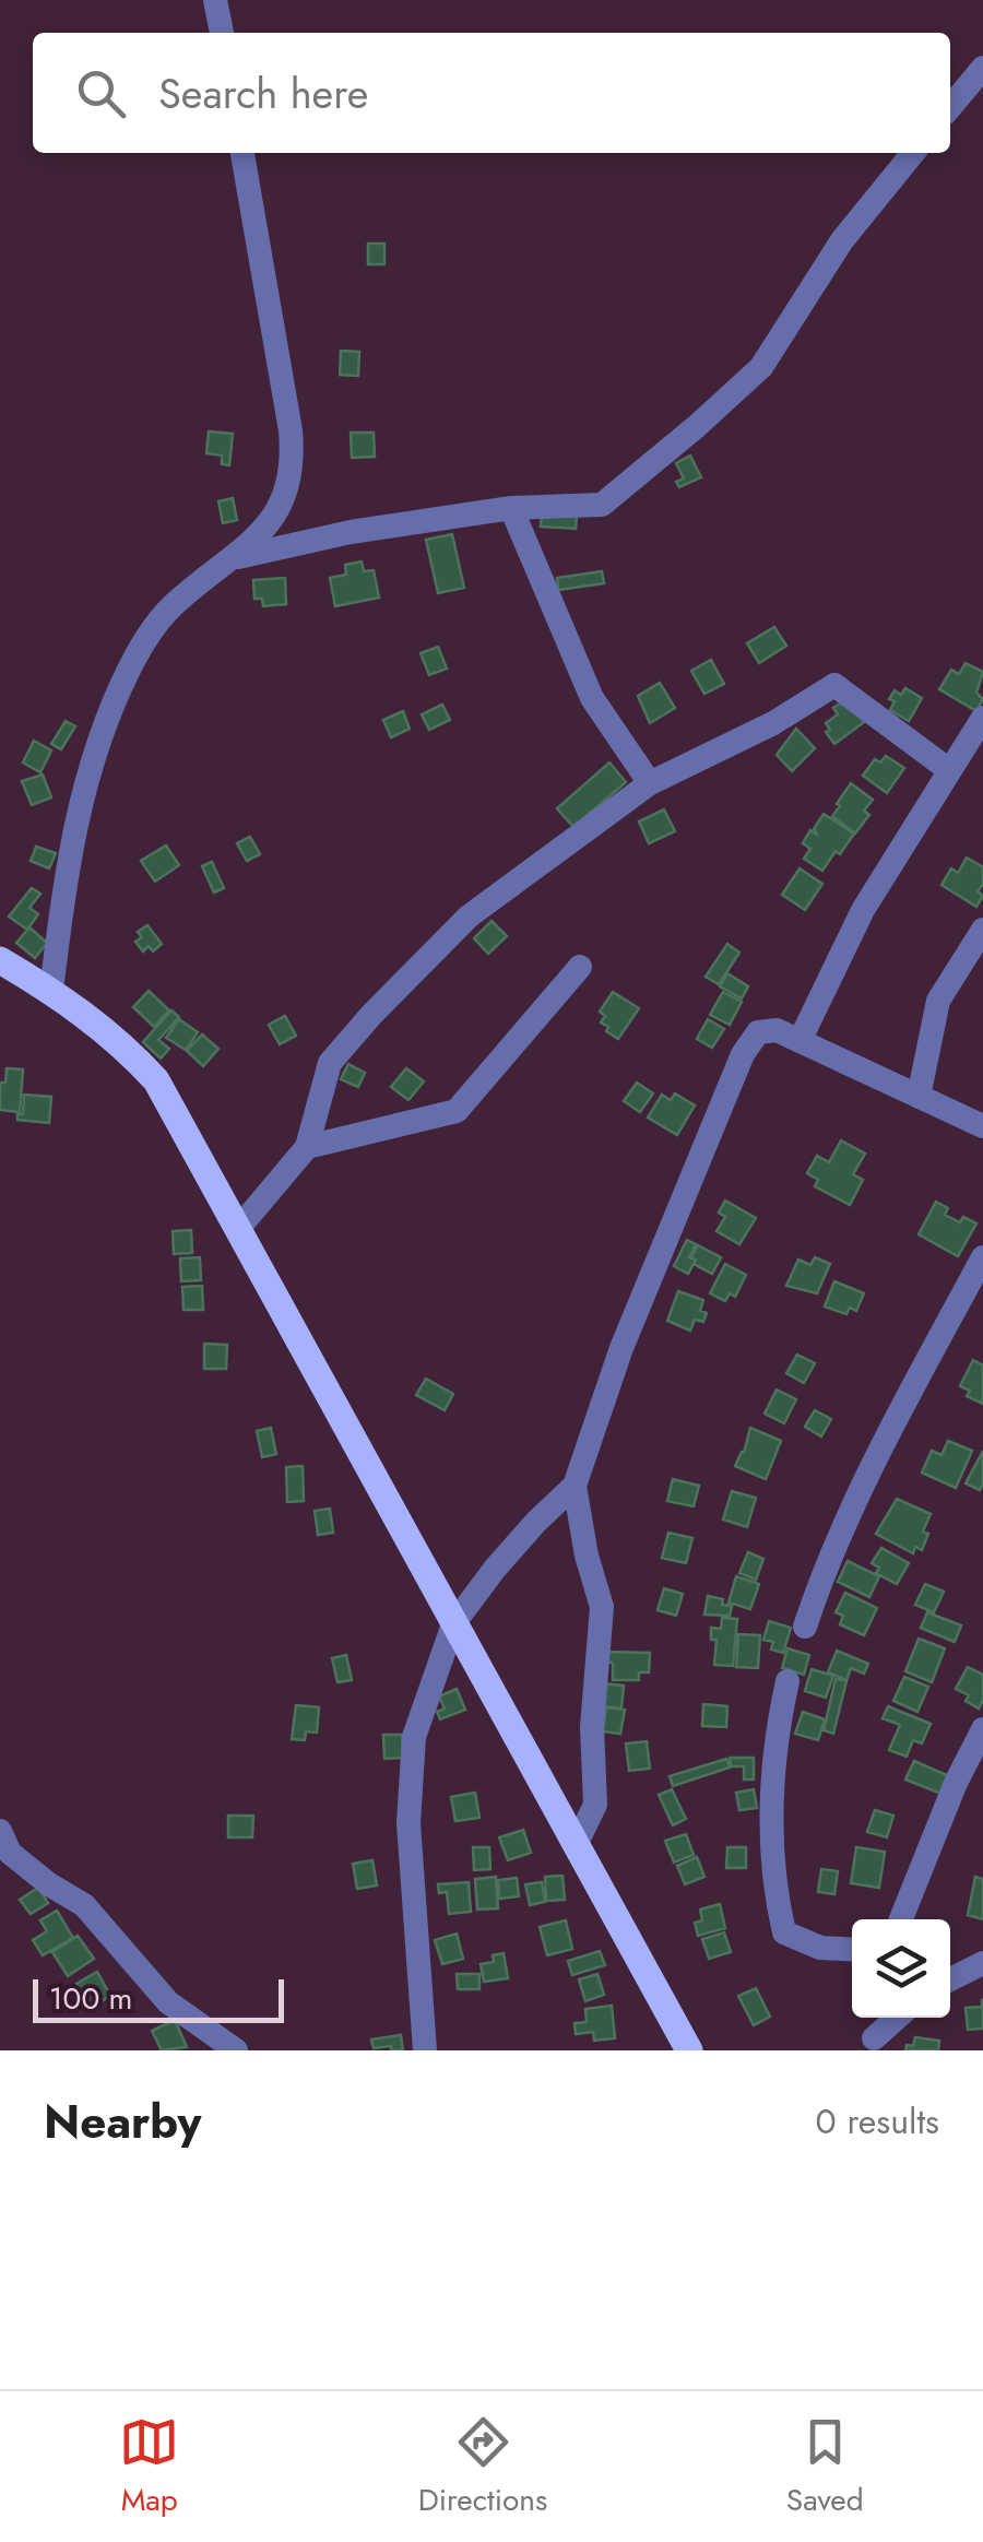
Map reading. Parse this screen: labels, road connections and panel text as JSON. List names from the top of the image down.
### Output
{
  "scale_bar": "100 m",
  "page": {
    "search": "Search here",
    "scale": "100 m",
    "heading": ["Nearby", "0 results"],
    "nav": ["Map", "Directions", "Saved"]
  }
}
